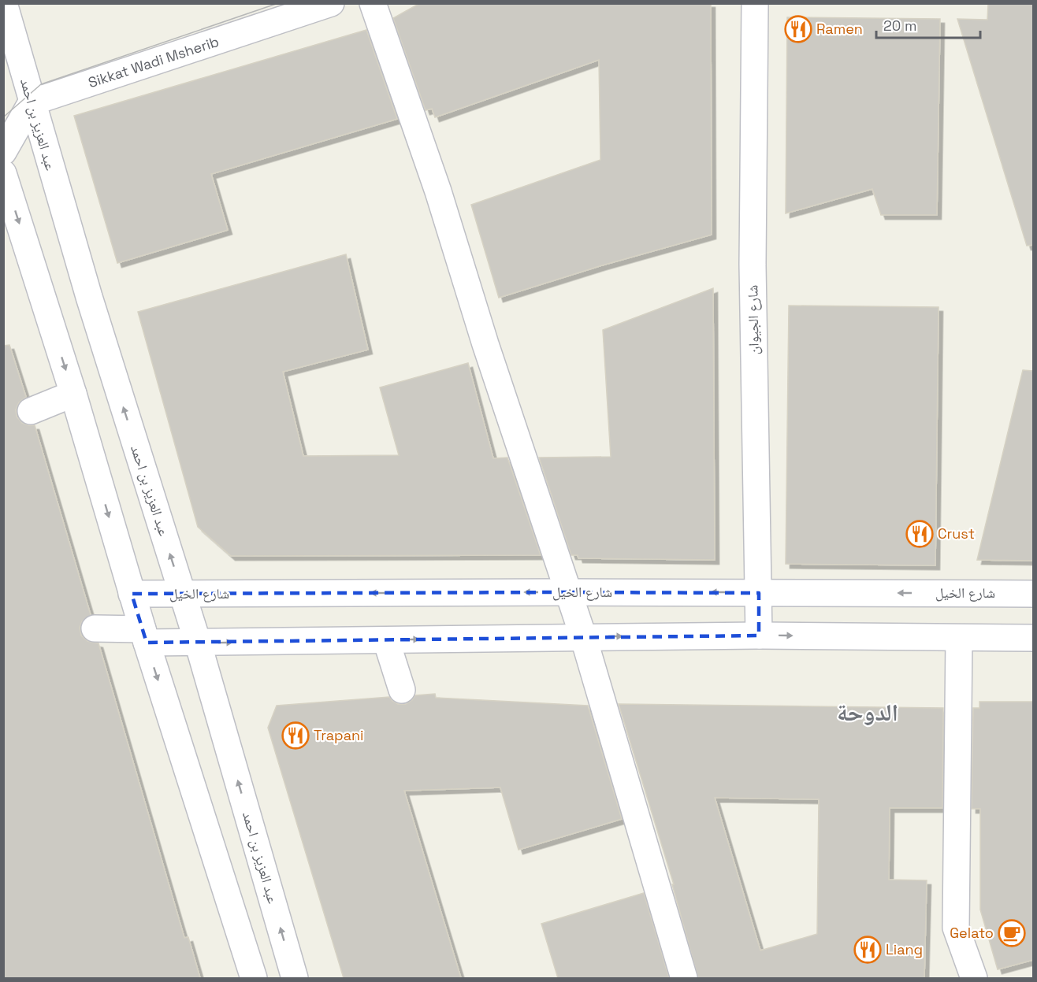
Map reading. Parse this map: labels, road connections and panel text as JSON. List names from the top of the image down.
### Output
{
  "streets": {
    "street": [
      "Sikkat Wadi Msherib",
      "عبد العزيز بن احمد",
      "شارع الجيوان",
      "شارع الخيل"
    ]
  },
  "crossings": [
    ["Sikkat Wadi Msherib", "عبد العزيز بن احمد"],
    ["عبد العزيز بن احمد", "شارع الخيل"],
    ["شارع الجيوان", "شارع الخيل"]
  ],
  "districts": ["الدوحة"],
  "places": {
    "restaurant": [
      "Ramen",
      "Crust",
      "Trapani",
      "Liang"
    ],
    "cafe": ["Gelato"]
  },
  "scale_bar": "20 m"
}
